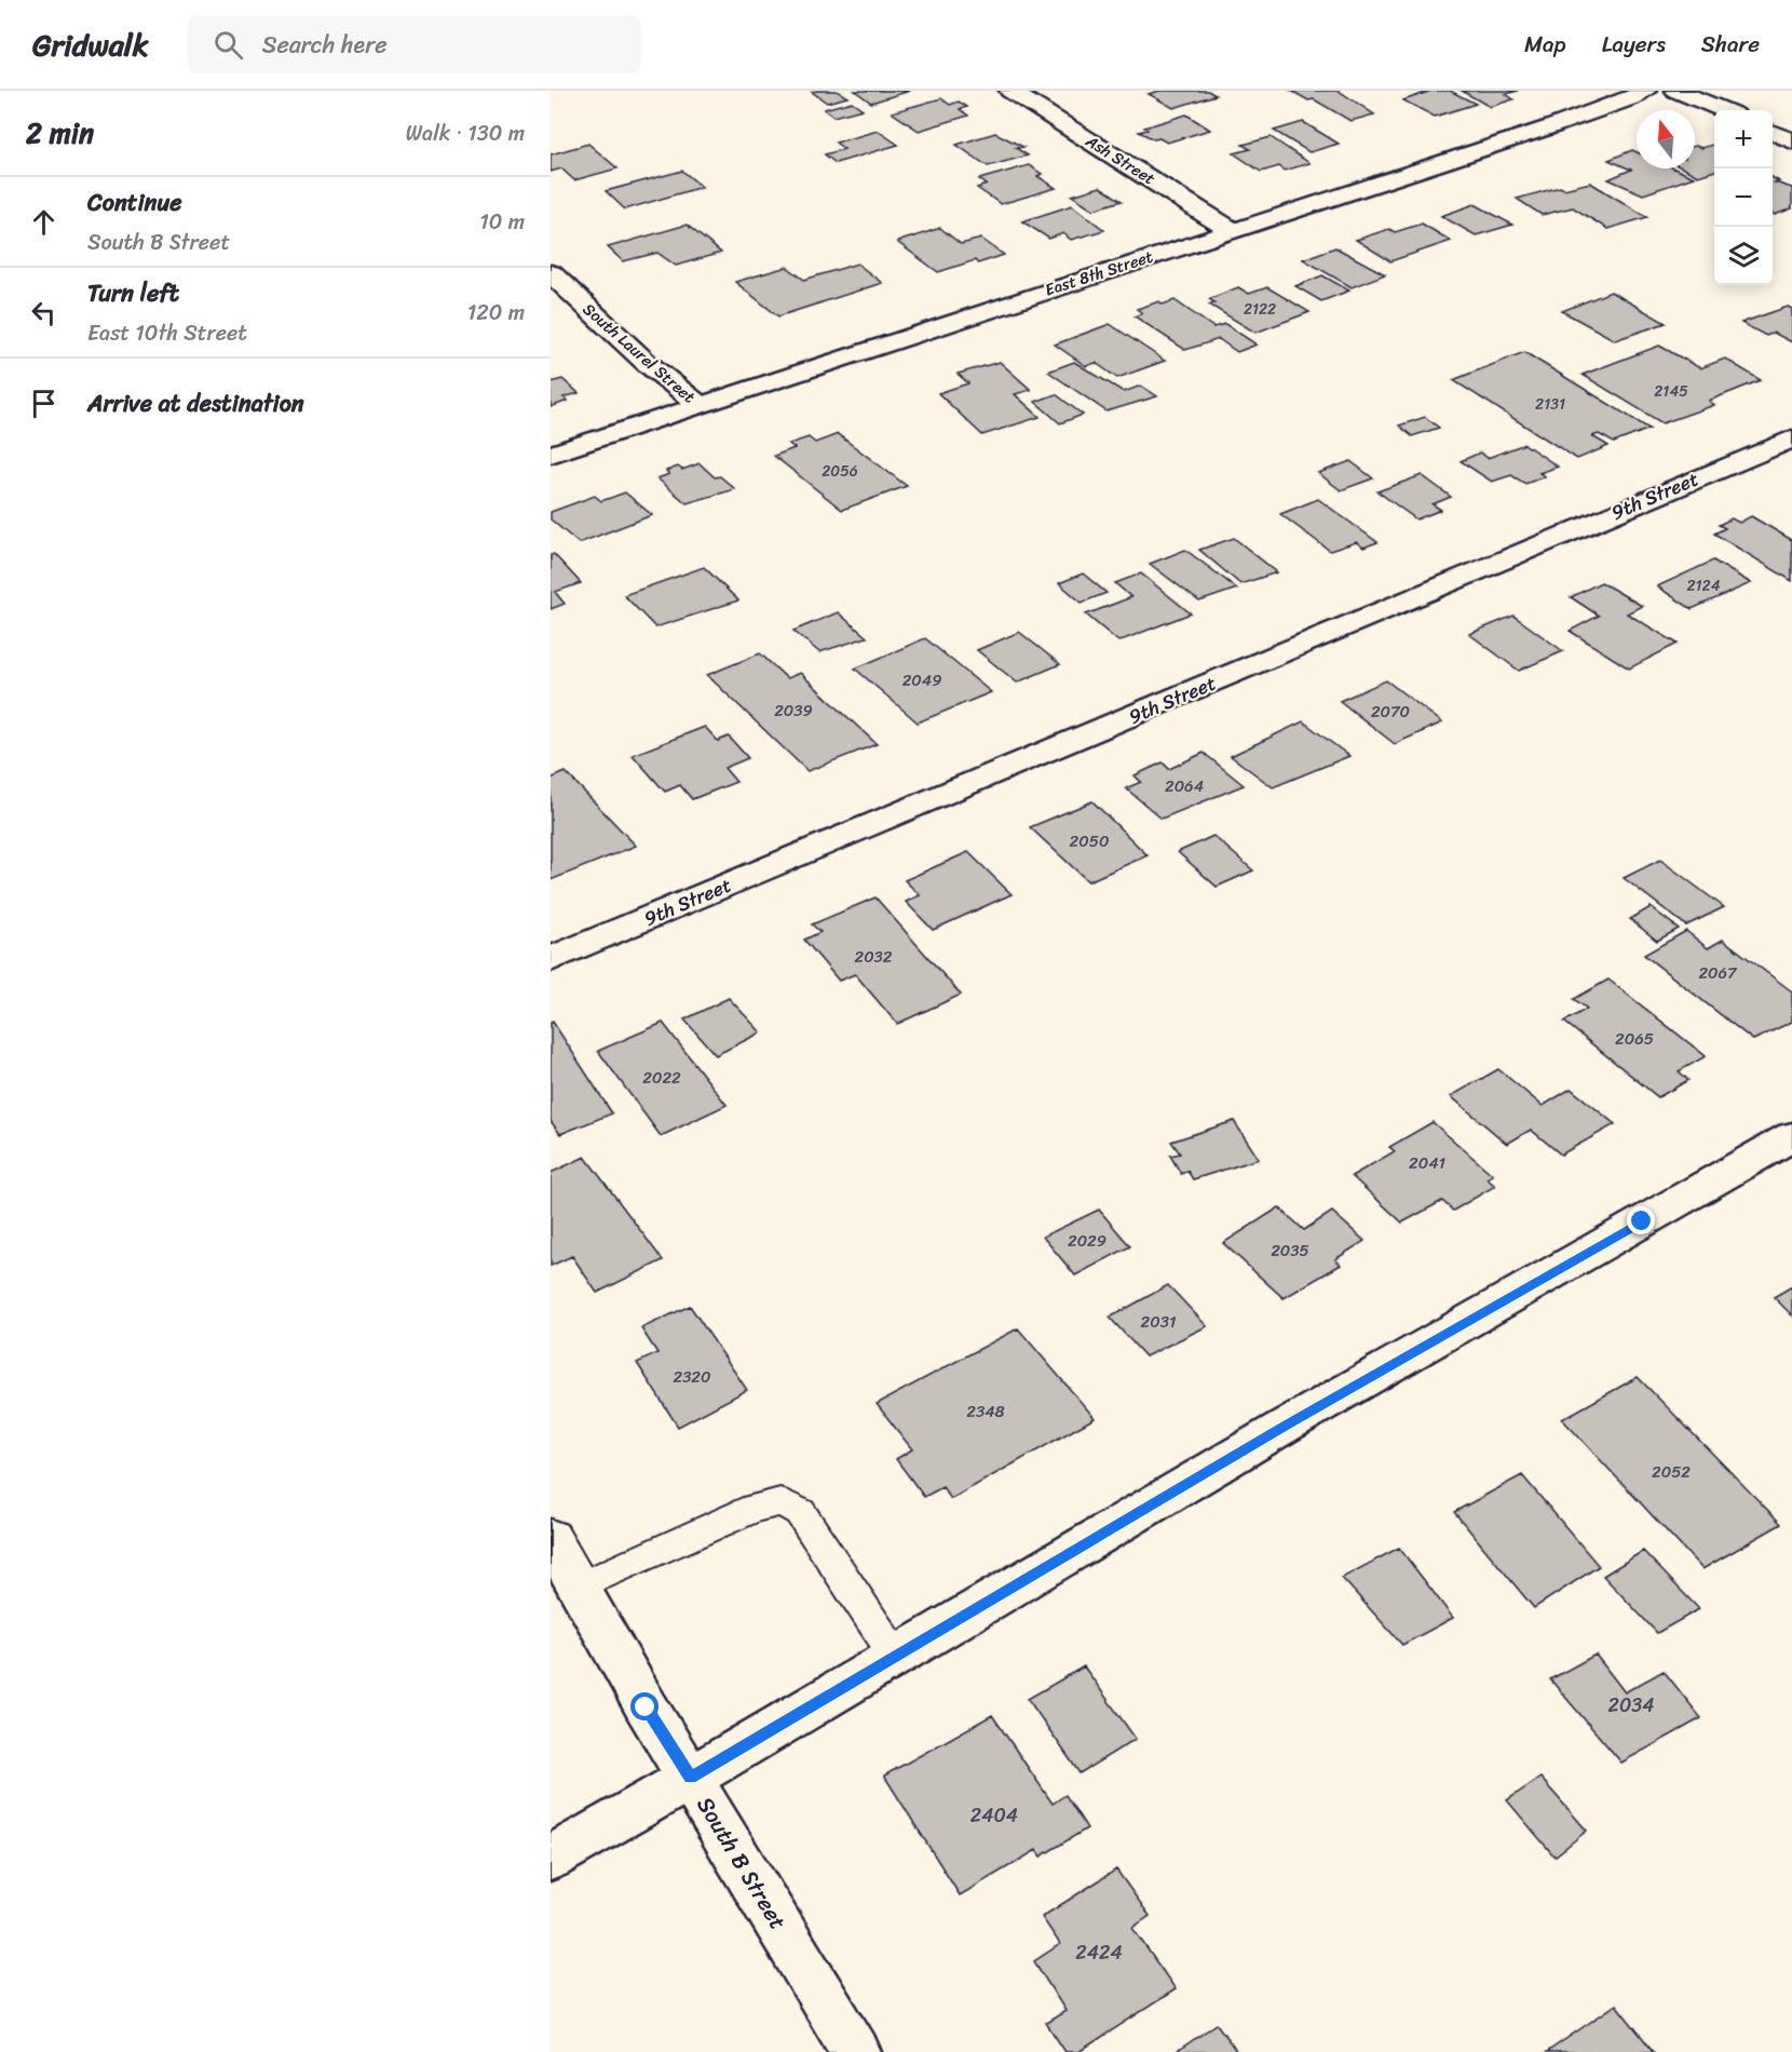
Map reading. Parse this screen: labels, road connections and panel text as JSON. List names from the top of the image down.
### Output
{
  "streets": {
    "street": [
      "Ash Street",
      "East 8th Street",
      "South Laurel Street",
      "9th Street",
      "South B Street"
    ]
  },
  "crossings": [
    ["Ash Street", "East 8th Street"],
    ["East 8th Street", "South Laurel Street"]
  ],
  "house_numbers": [
    "2122",
    "2145",
    "2131",
    "2056",
    "2124",
    "2049",
    "2039",
    "2070",
    "2064",
    "2050",
    "2032",
    "2067",
    "2065",
    "2022",
    "2041",
    "2029",
    "2035",
    "2031",
    "2320",
    "2348",
    "2052",
    "2034",
    "2404",
    "2424"
  ],
  "north": "top",
  "page": {
    "header": "Gridwalk",
    "search": "Search here",
    "nav": ["Map", "Layers", "Share"],
    "heading": ["2 min", "Walk · 130 m"],
    "map_buttons": ["+", "−"],
    "list": [
      ["Continue", "South B Street", "10 m"],
      ["Turn left", "East 10th Street", "120 m"],
      "Arrive at destination"
    ]
  }
}
